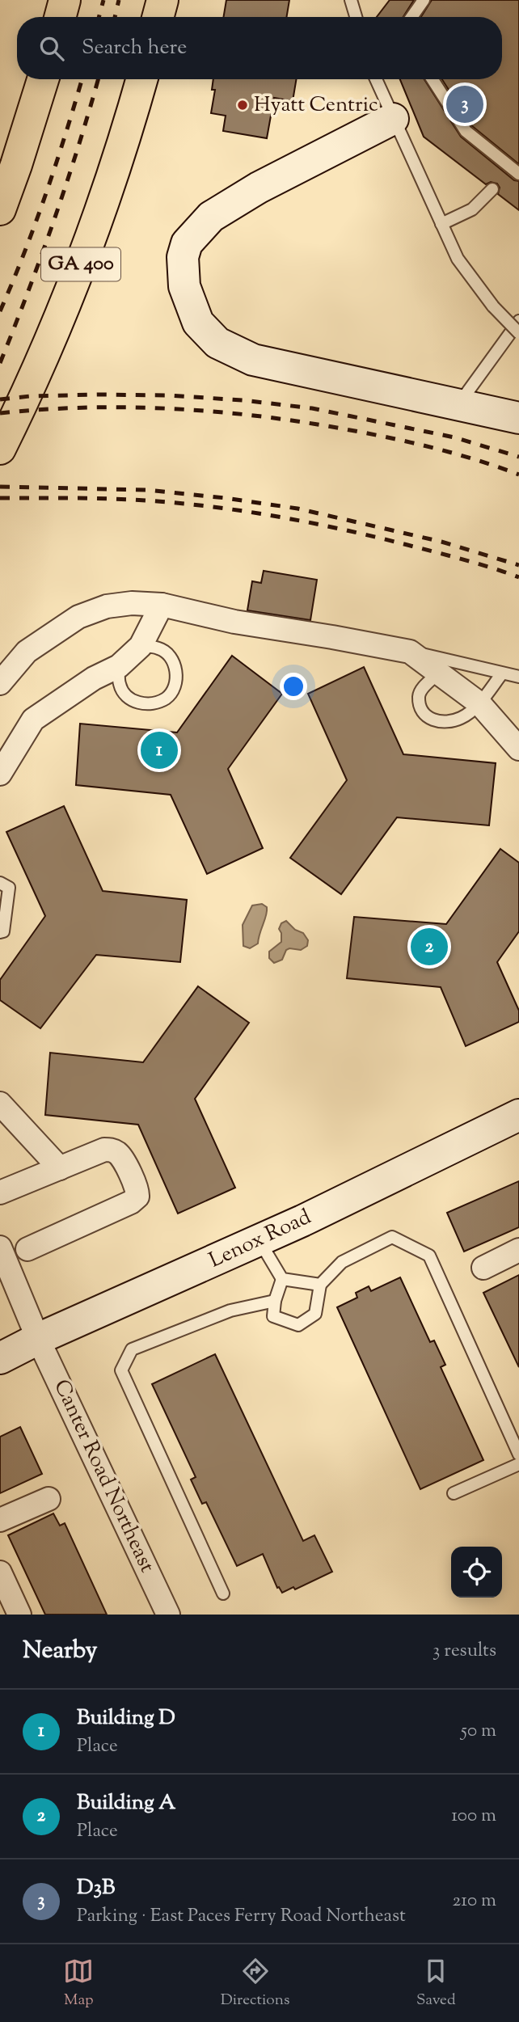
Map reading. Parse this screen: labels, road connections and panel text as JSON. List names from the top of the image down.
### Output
{
  "streets": {
    "highway": ["GA 400"],
    "street": ["Lenox Road", "Canter Road Northeast"]
  },
  "crossings": [
    ["Lenox Road", "Canter Road Northeast"]
  ],
  "places": ["Hyatt Centric"],
  "page": {
    "search": "Search here",
    "pins": ["3", "1", "2"],
    "heading": ["Nearby", "3 results"],
    "list": [
      {
        "mark": "1",
        "name": "Building D",
        "note": "Place",
        "value": "50 m"
      },
      {
        "mark": "2",
        "name": "Building A",
        "note": "Place",
        "value": "100 m"
      },
      {
        "mark": "3",
        "name": "D3B",
        "note": "Parking · East Paces Ferry Road Northeast",
        "value": "210 m"
      }
    ],
    "nav": ["Map", "Directions", "Saved"]
  }
}
